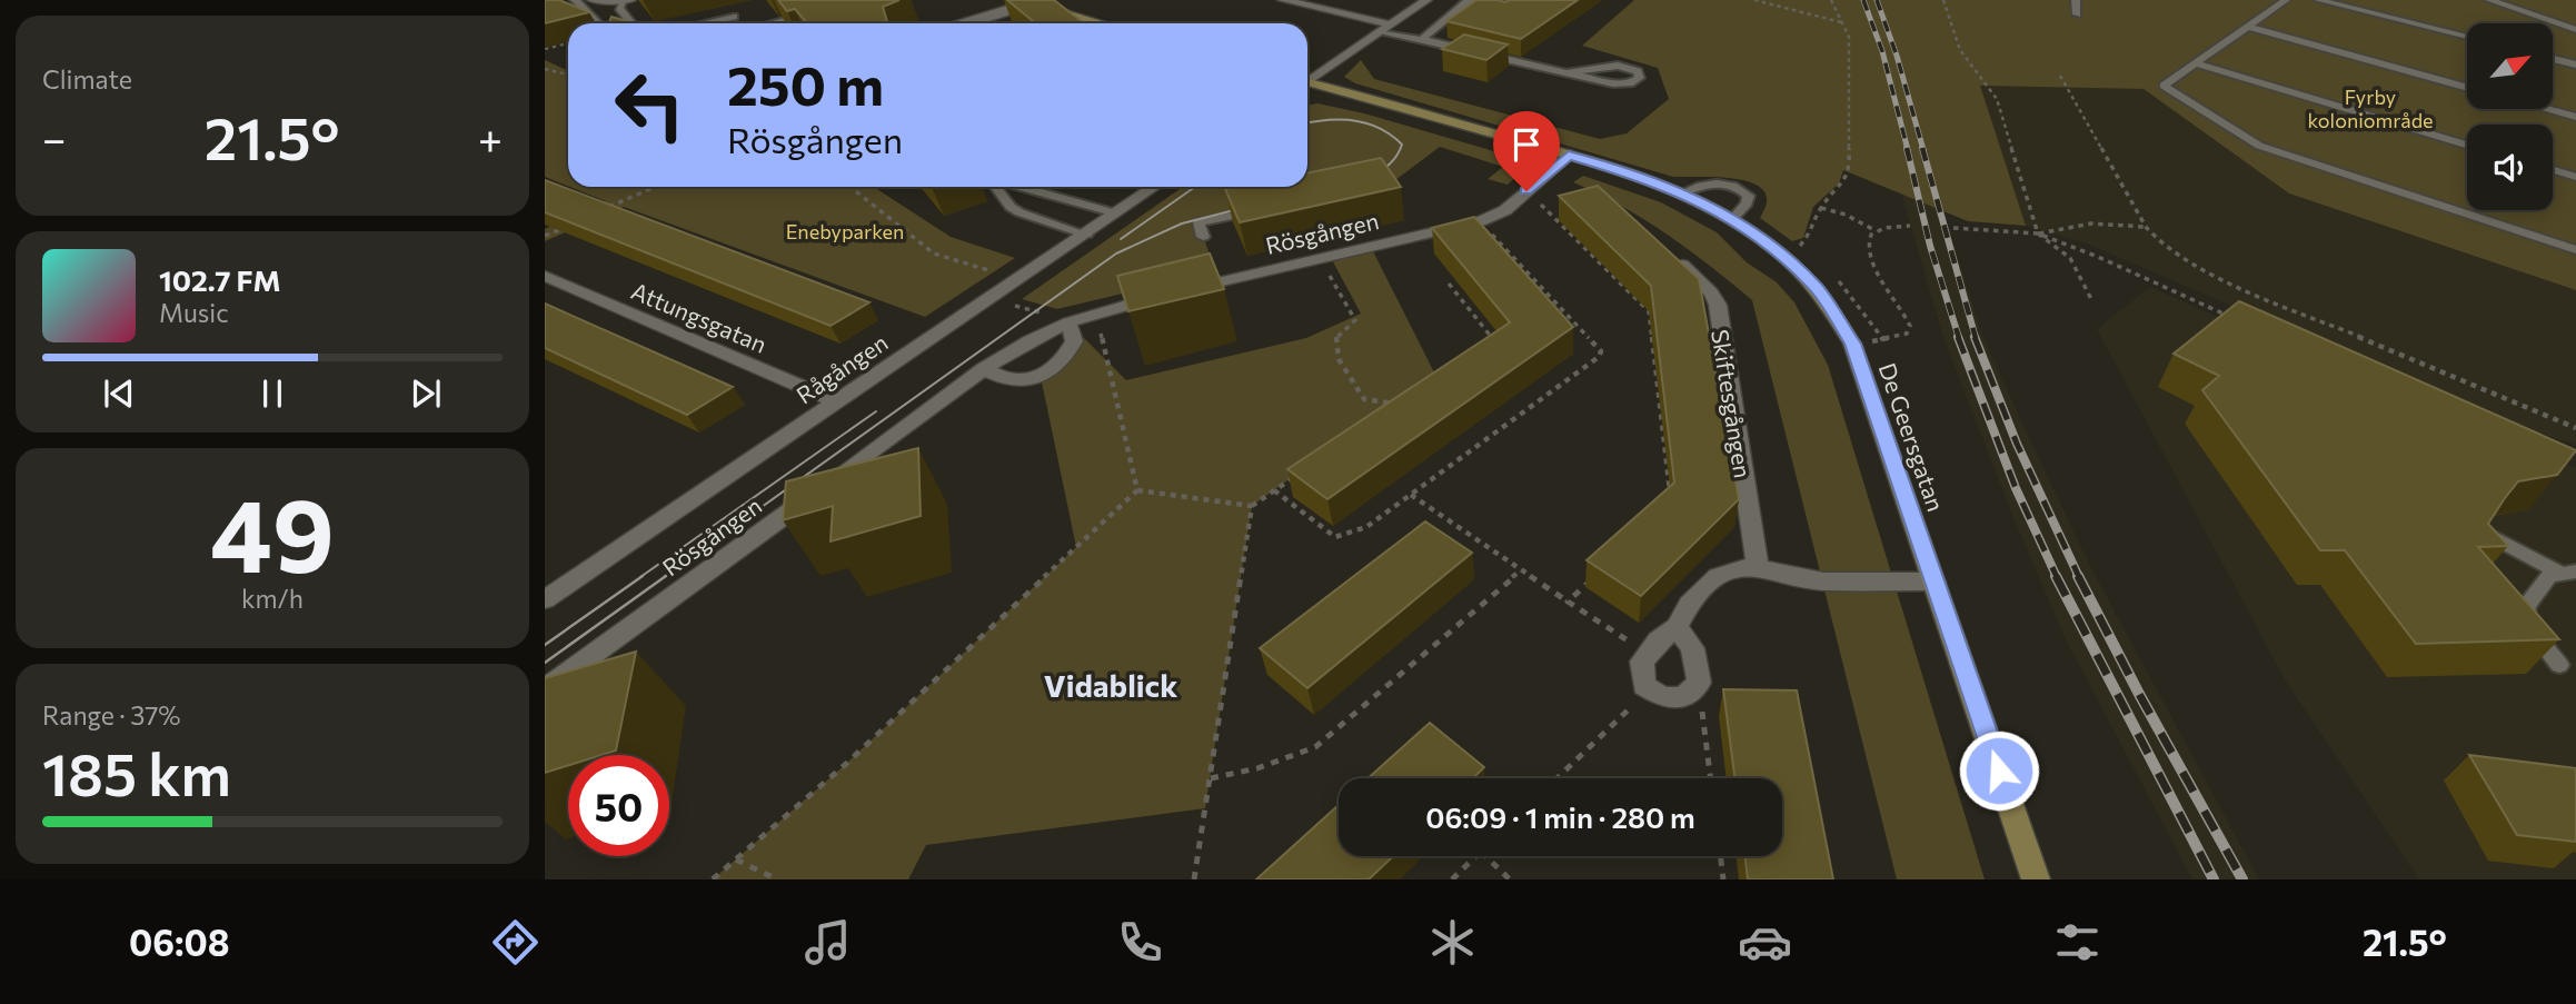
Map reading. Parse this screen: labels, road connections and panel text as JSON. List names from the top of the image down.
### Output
{
  "streets": {
    "main road": ["De Geersgatan"],
    "street": [
      "Rösgången",
      "Attungsgatan",
      "Rågången",
      "Skiftesgången"
    ]
  },
  "crossings": [
    ["Rösgången", "De Geersgatan"],
    ["Attungsgatan", "Rågången"]
  ],
  "districts": ["Vidablick"],
  "parks": ["Fyrby koloniområde", "Enebyparken"],
  "north": "top right",
  "page": {
    "tile": [
      "Climate",
      ["49", "km/h"],
      ["Range · 37%", "185 km"]
    ],
    "turn": ["250 m", "Rösgången"],
    "heat": ["−", "21.5°", "+"],
    "song": ["102.7 FM", "Music"],
    "limit": "50",
    "trip": "06:09 · 1 min · 280 m",
    "tabs": ["06:08", "21.5°"]
  }
}
